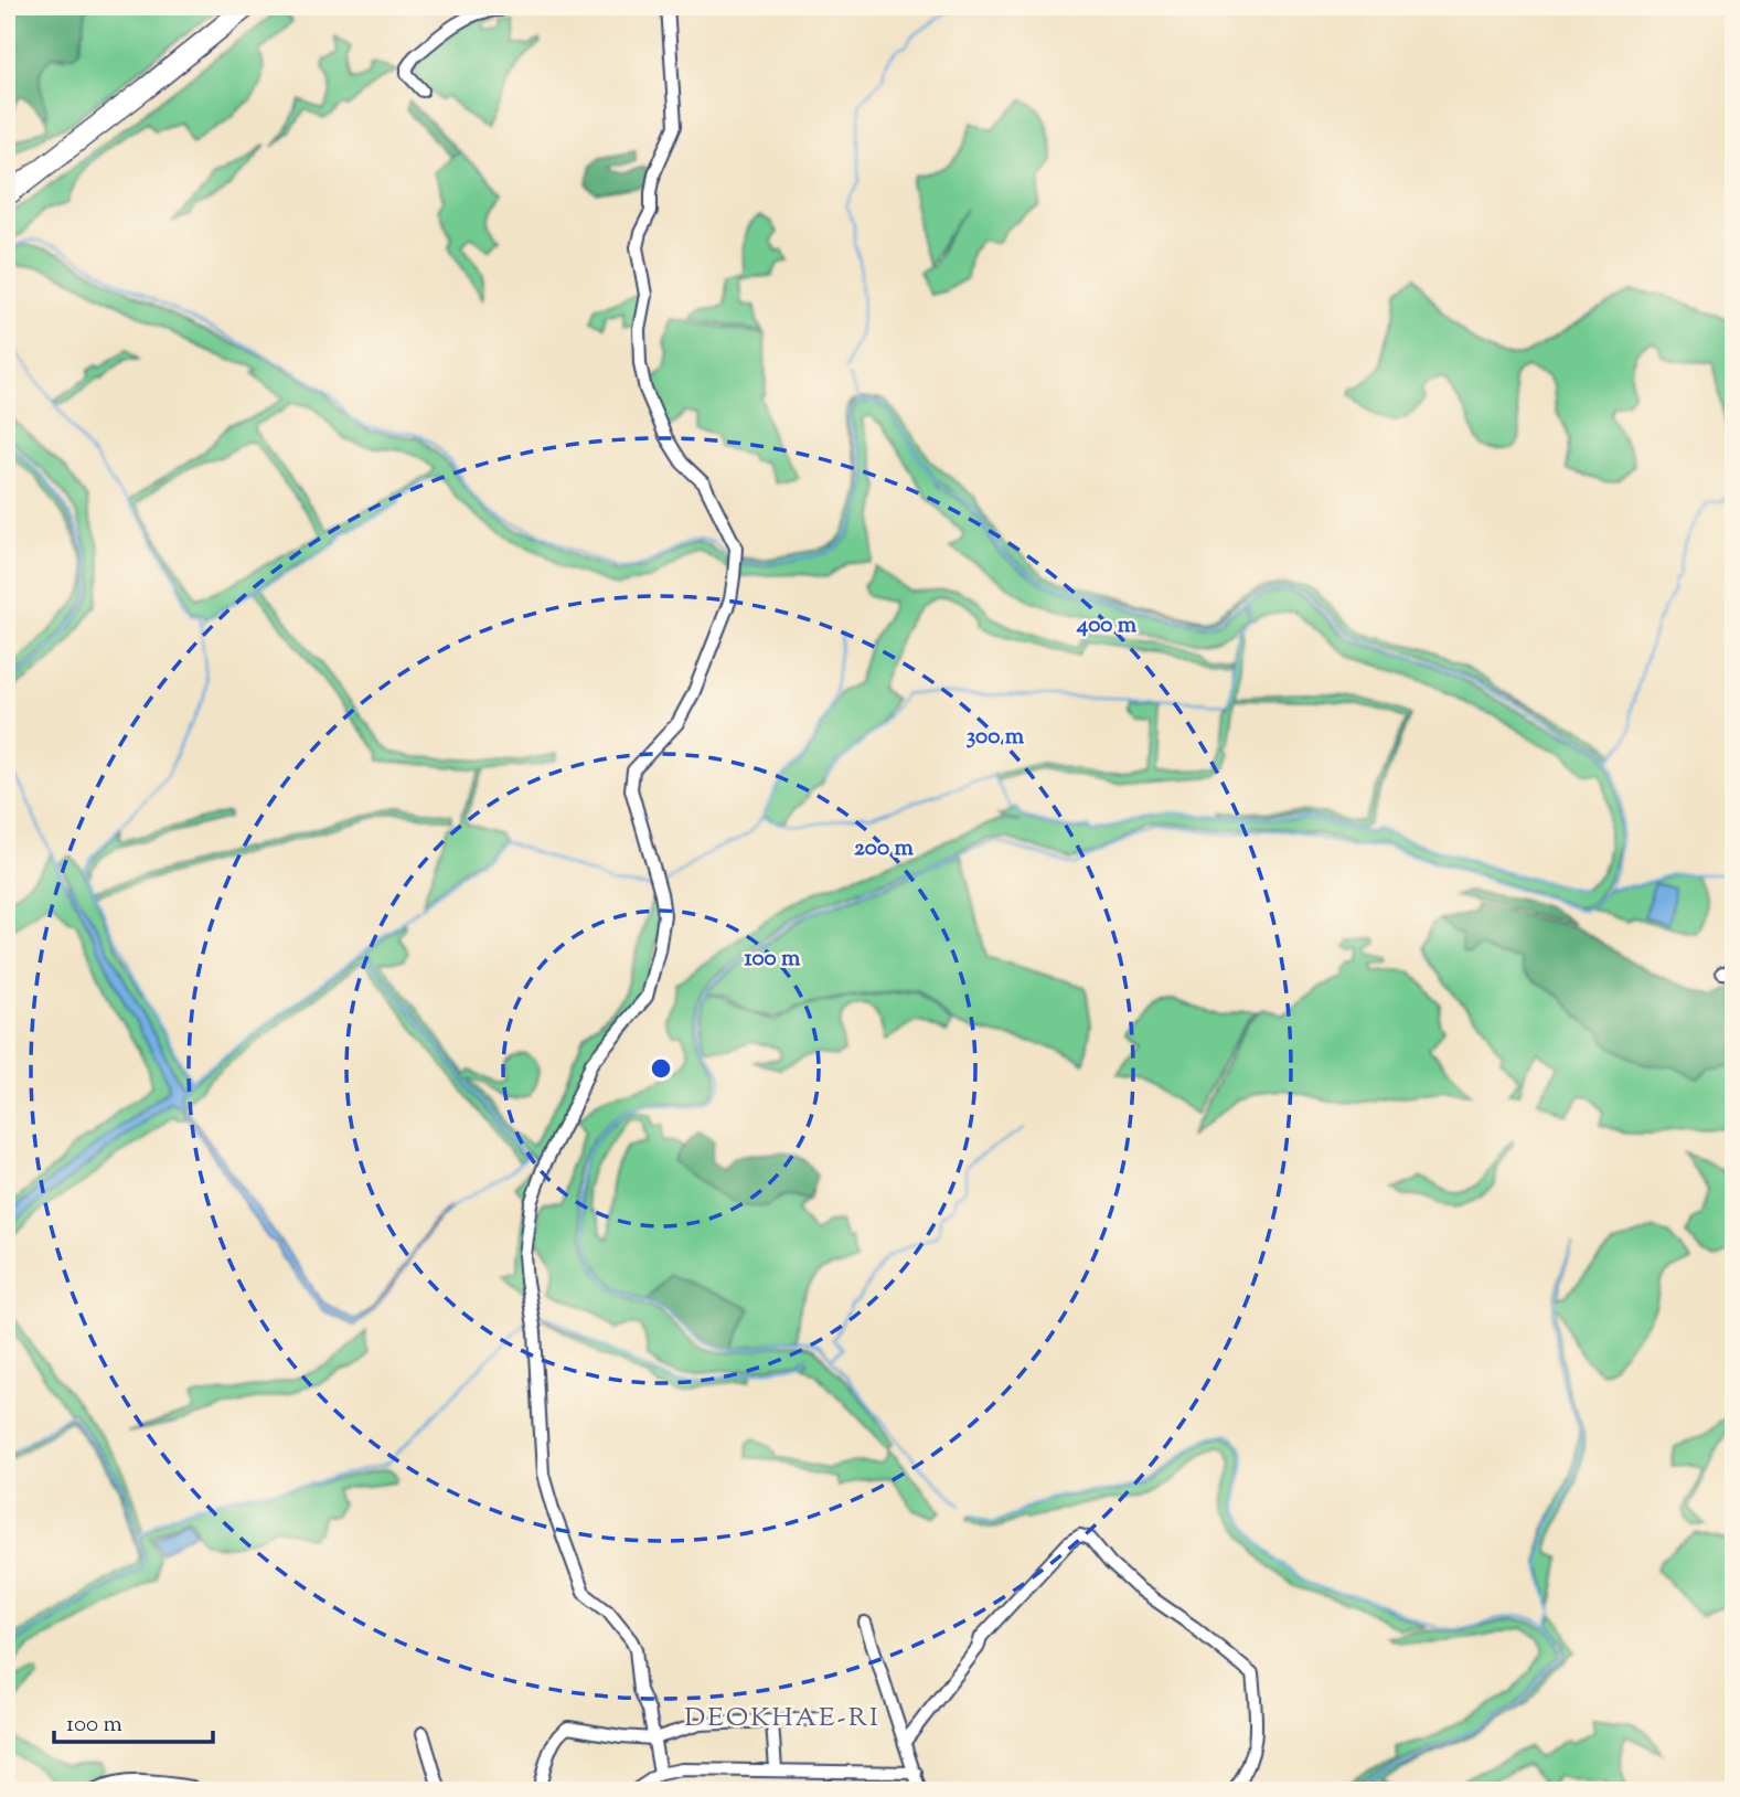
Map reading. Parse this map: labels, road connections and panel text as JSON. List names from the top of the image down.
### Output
{
  "districts": ["DEOKHAE-RI"],
  "scale_bar": "100 m",
  "rings": [
    "400 m",
    "300 m",
    "200 m",
    "100 m"
  ]
}
